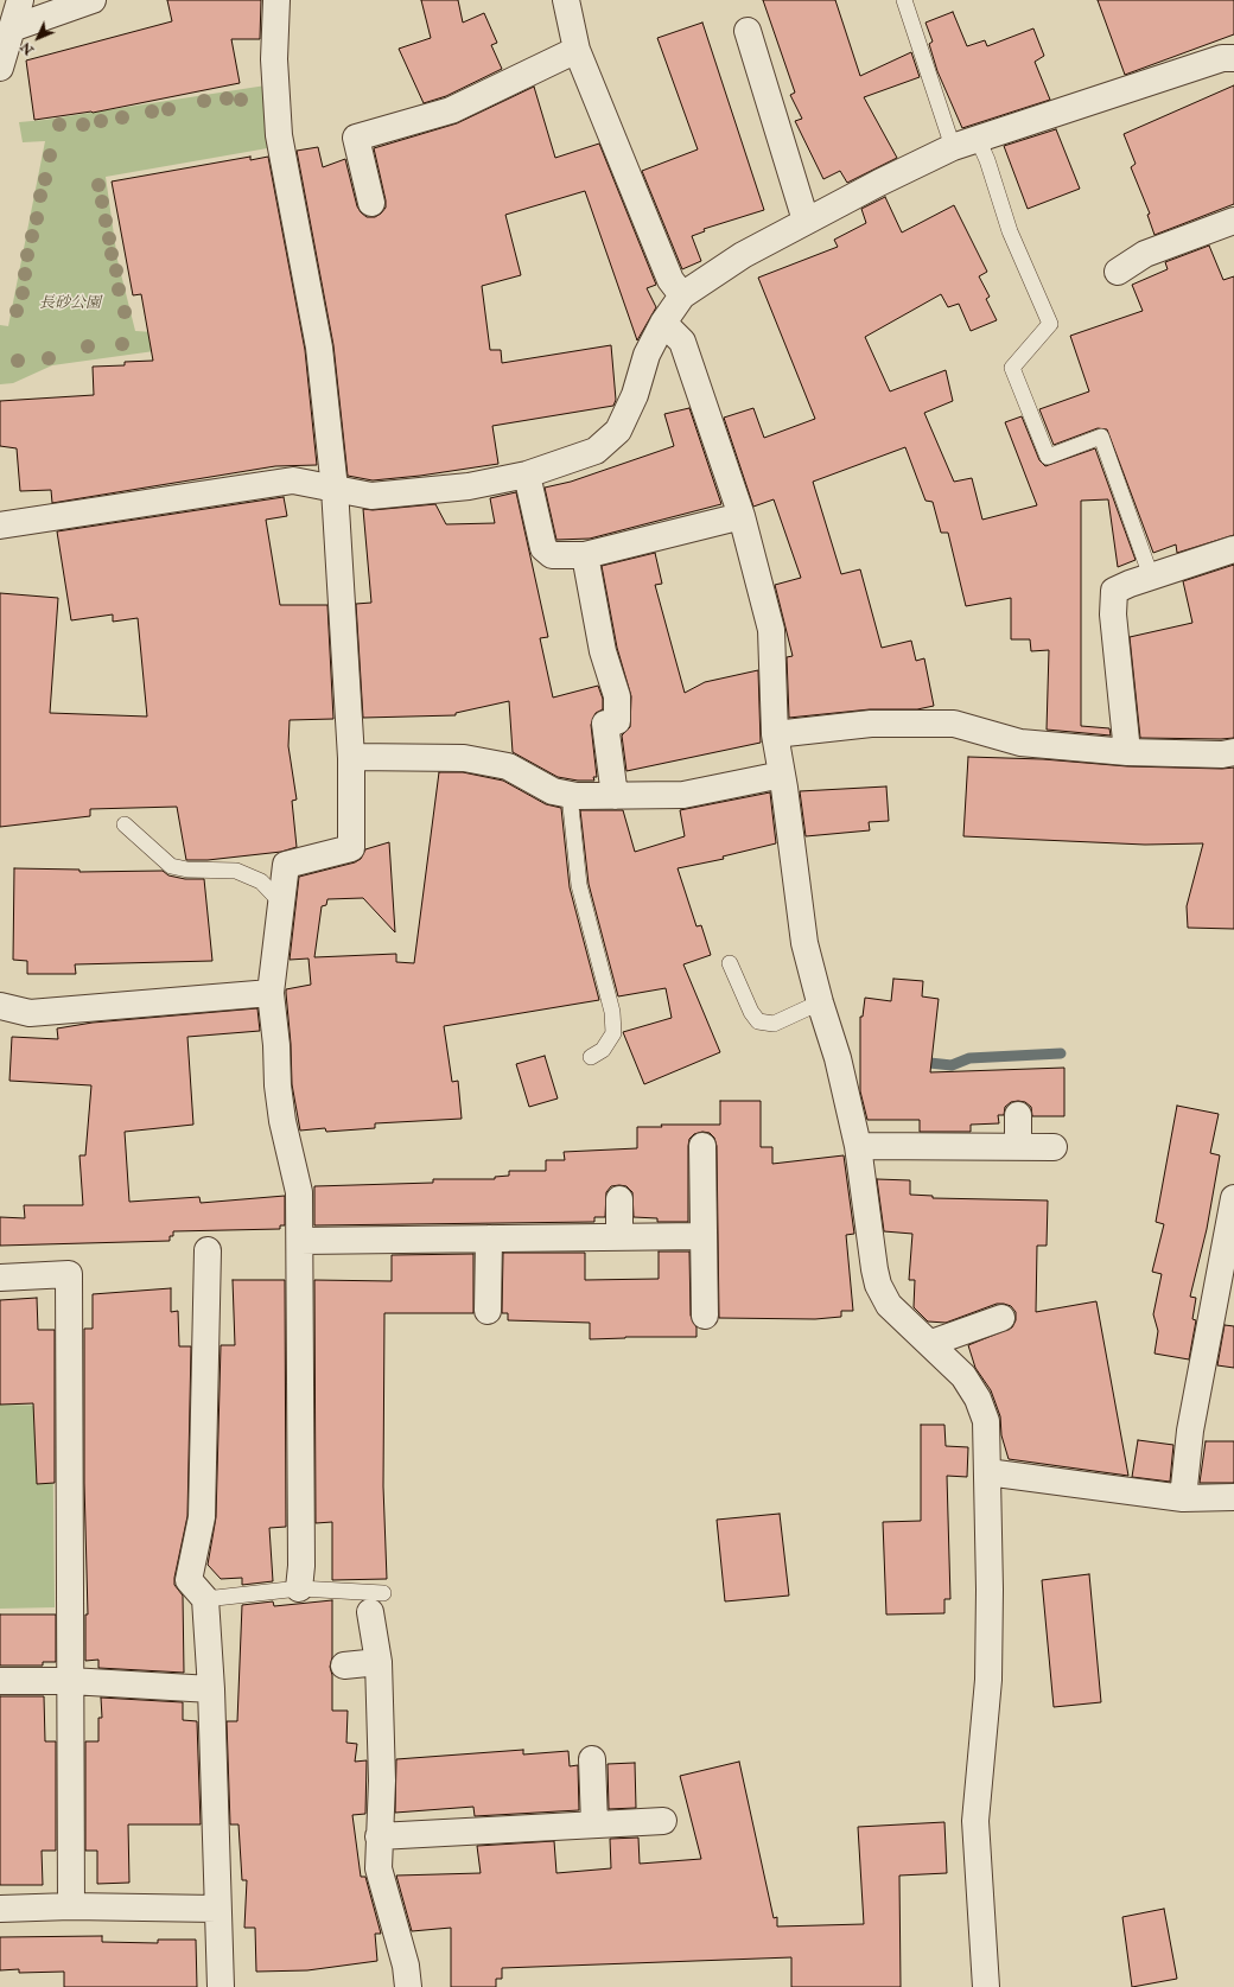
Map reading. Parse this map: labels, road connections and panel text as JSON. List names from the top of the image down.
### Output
{
  "parks": ["長砂公園"],
  "north": "bottom left"
}
